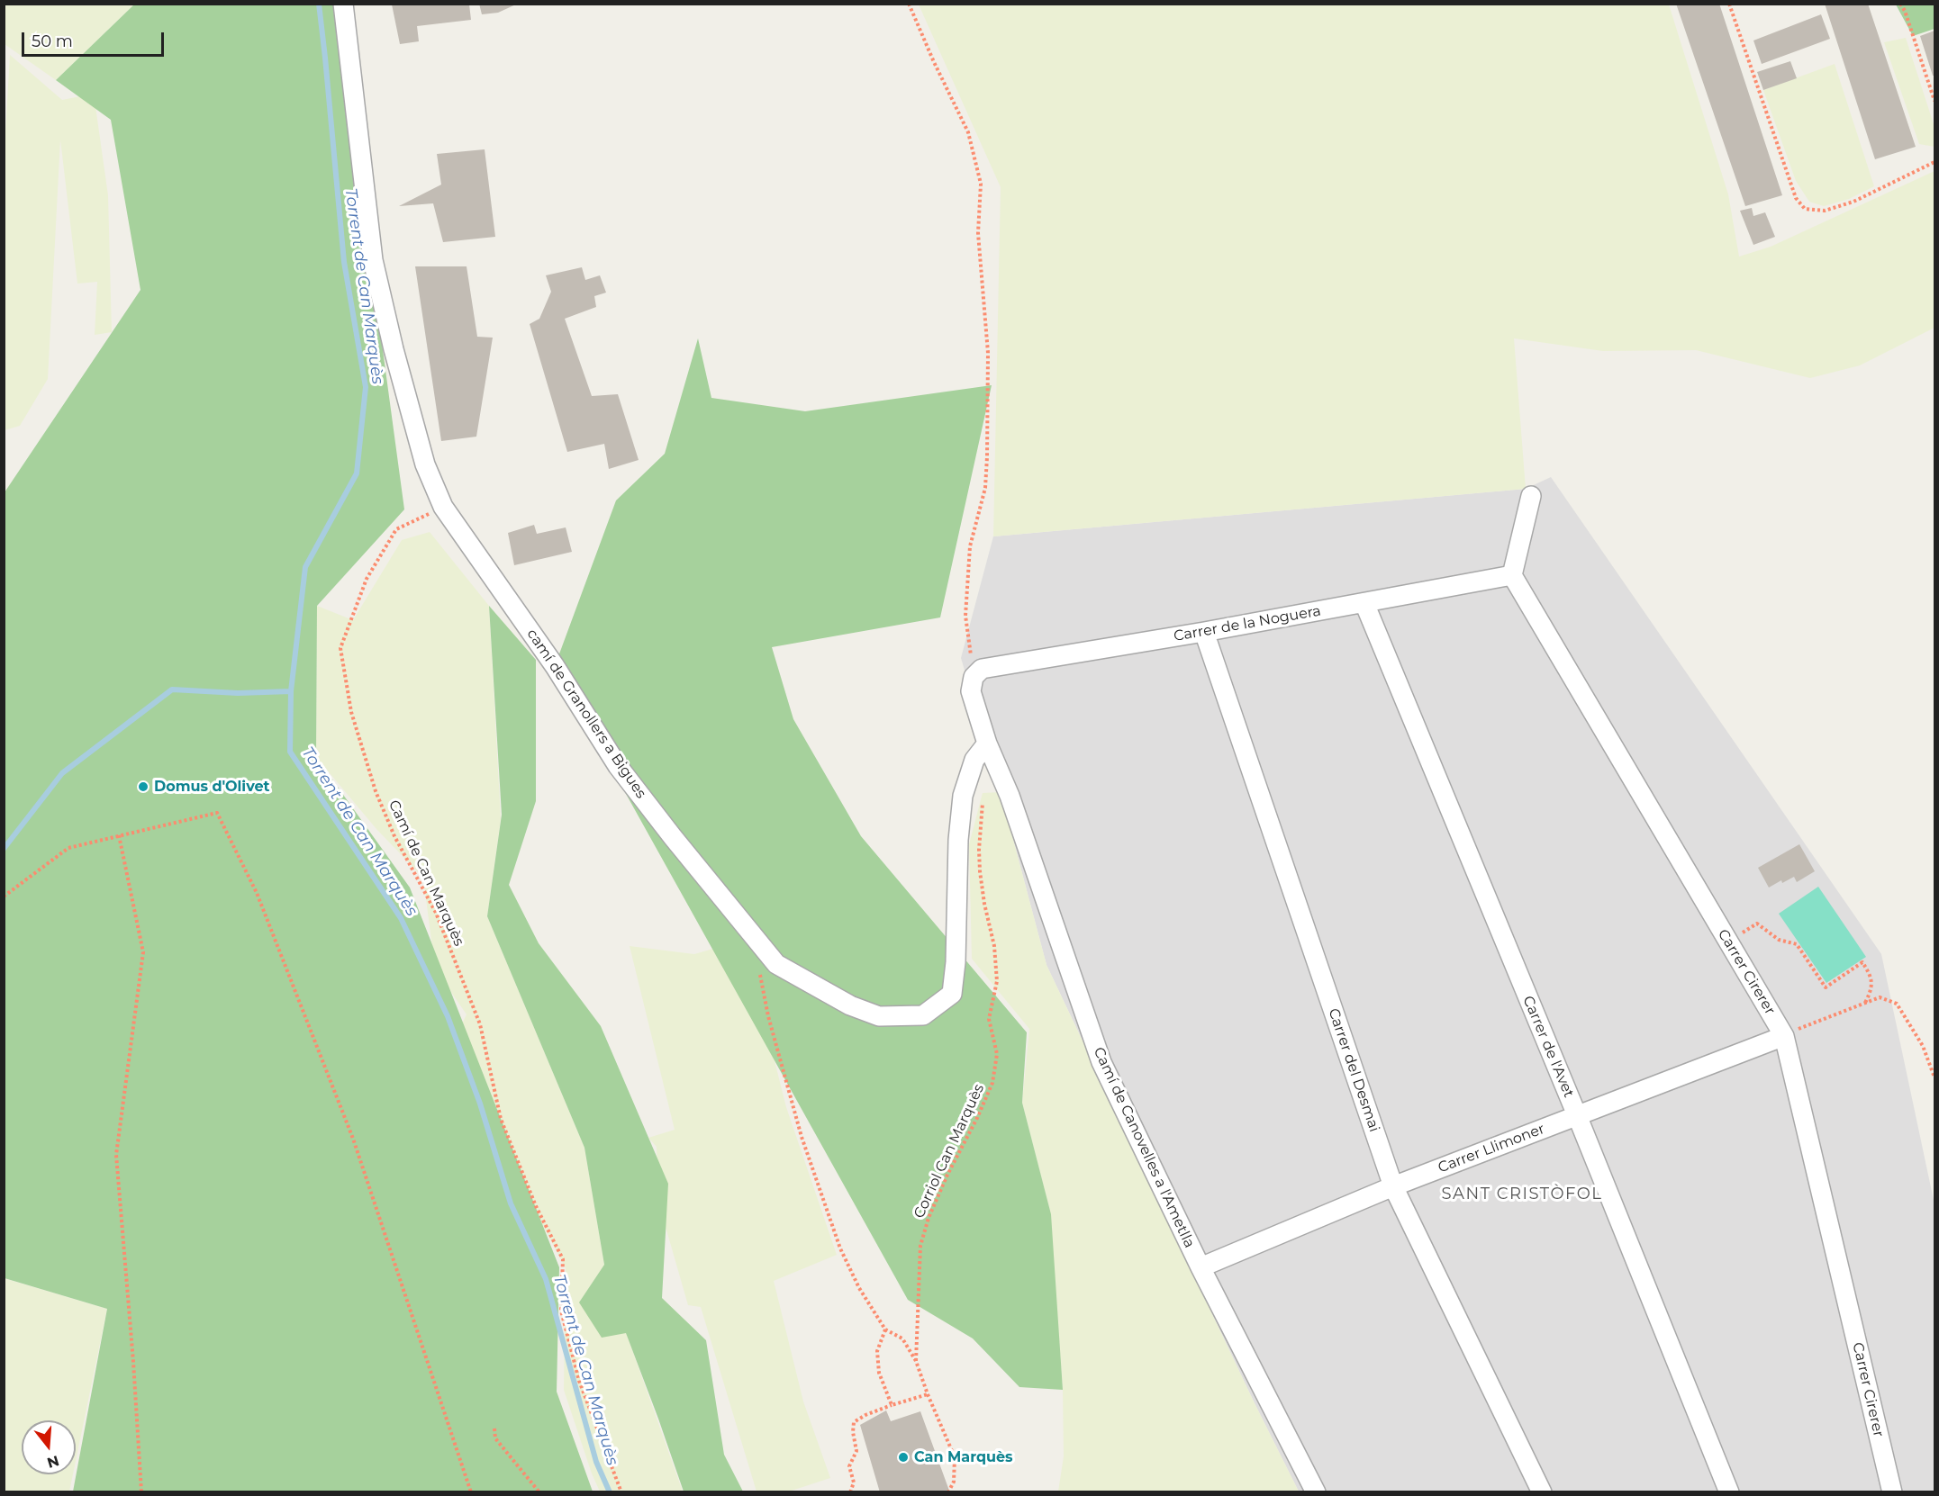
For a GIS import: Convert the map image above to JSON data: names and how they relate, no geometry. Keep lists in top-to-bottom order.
{
  "streets": {
    "street": [
      "Carrer de la Noguera",
      "camí de Granollers a Bigues",
      "Carrer Cirerer",
      "Carrer de l'Avet",
      "Carrer del Desmai",
      "Camí de Canovelles a l'Ametlla",
      "Carrer Llimoner"
    ],
    "path": ["Camí de Can Marquès", "Corriol Can Marquès"]
  },
  "crossings": [
    ["Carrer de la Noguera", "Carrer Cirerer"],
    ["Carrer de la Noguera", "Carrer de l'Avet"],
    ["Carrer de la Noguera", "Carrer del Desmai"],
    ["Carrer de la Noguera", "Camí de Canovelles a l'Ametlla"],
    ["camí de Granollers a Bigues", "Camí de Can Marquès"],
    ["camí de Granollers a Bigues", "Camí de Canovelles a l'Ametlla"],
    ["Carrer Cirerer", "Carrer Llimoner"],
    ["Carrer de l'Avet", "Carrer Llimoner"],
    ["Carrer del Desmai", "Carrer Llimoner"],
    ["Camí de Canovelles a l'Ametlla", "Carrer Llimoner"]
  ],
  "districts": ["SANT CRISTÒFOL"],
  "water": ["Torrent de Can Marquès"],
  "places": ["Domus d'Olivet", "Can Marquès"],
  "scale_bar": "50 m",
  "north": "bottom"
}
